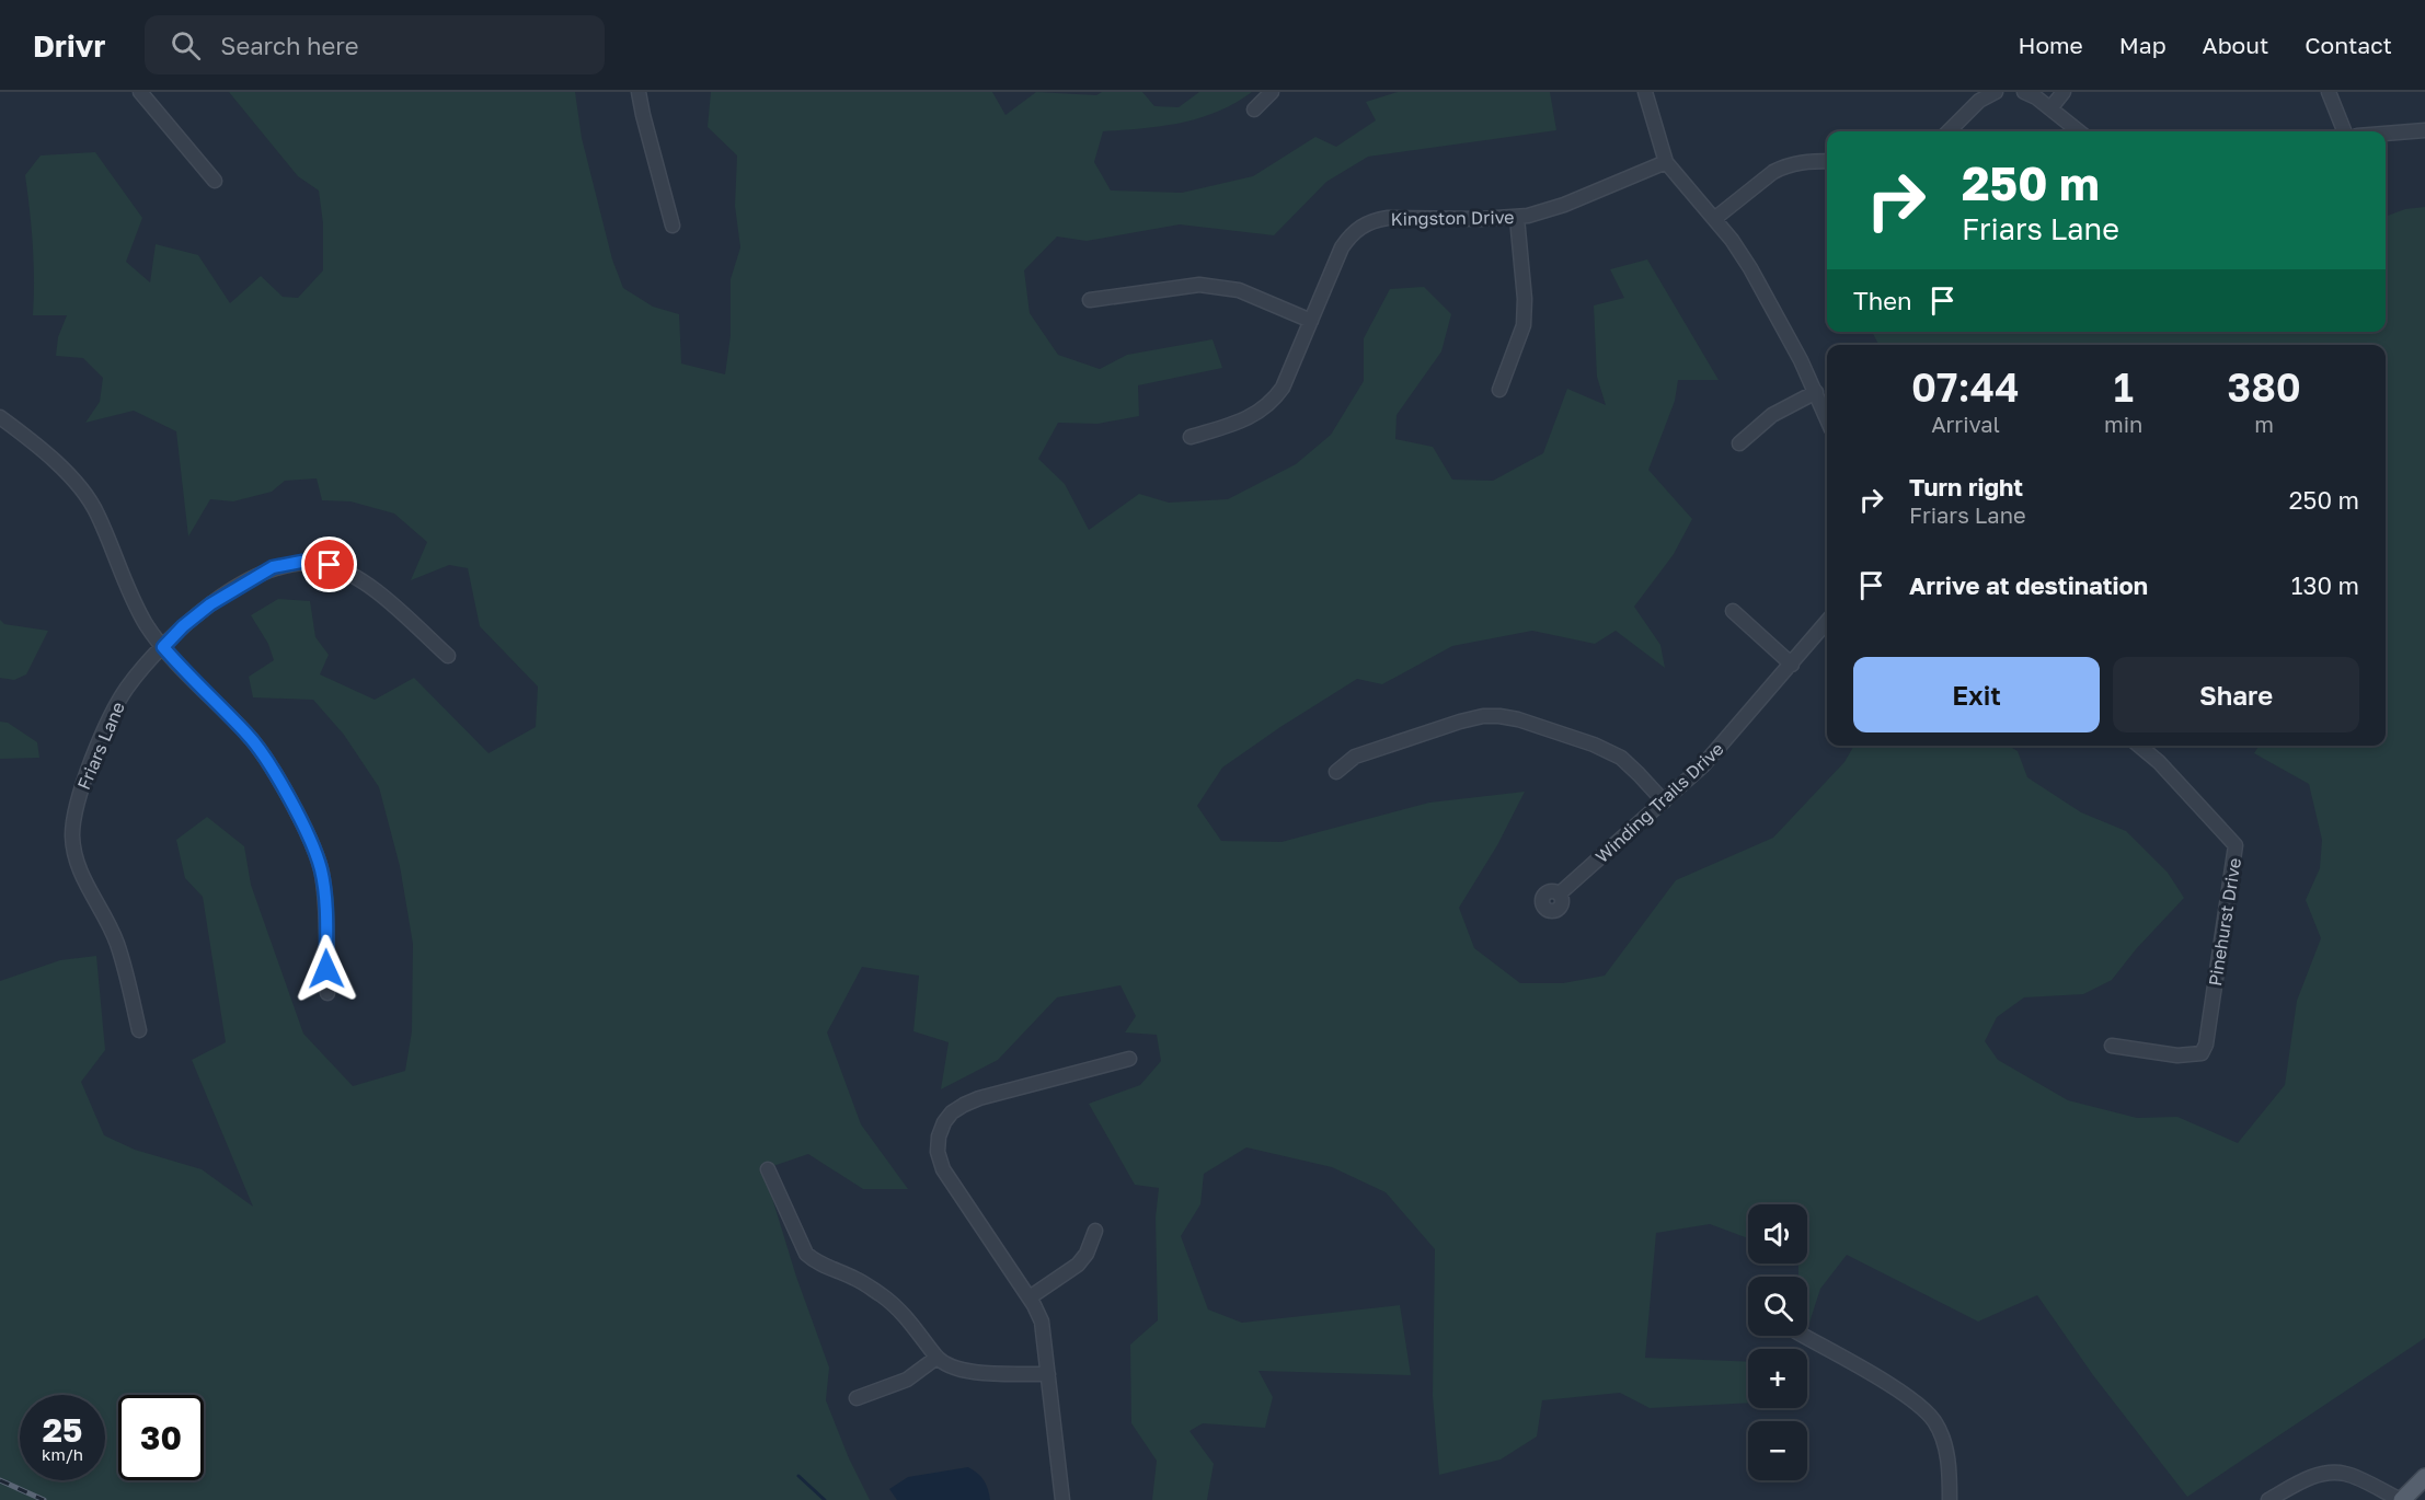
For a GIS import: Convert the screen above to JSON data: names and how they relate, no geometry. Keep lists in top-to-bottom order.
{
  "streets": {
    "street": [
      "Kingston Drive",
      "Friars Lane",
      "Winding Trails Drive",
      "Pinehurst Drive"
    ]
  },
  "page": {
    "header": "Drivr",
    "search": "Search here",
    "nav": [
      "Home",
      "Map",
      "About",
      "Contact"
    ],
    "turn": ["250 m", "Friars Lane"],
    "then": "Then",
    "eta": [
      "07:44",
      "Arrival",
      "1",
      "min",
      "380",
      "m"
    ],
    "list": [
      {
        "name": "Turn right",
        "note": "Friars Lane",
        "value": "250 m"
      },
      {
        "name": "Arrive at destination",
        "value": "130 m"
      }
    ],
    "buttons": ["Exit", "Share"],
    "map_buttons": ["+", "−"],
    "speed": "25 km/h",
    "limit": "30"
  }
}
